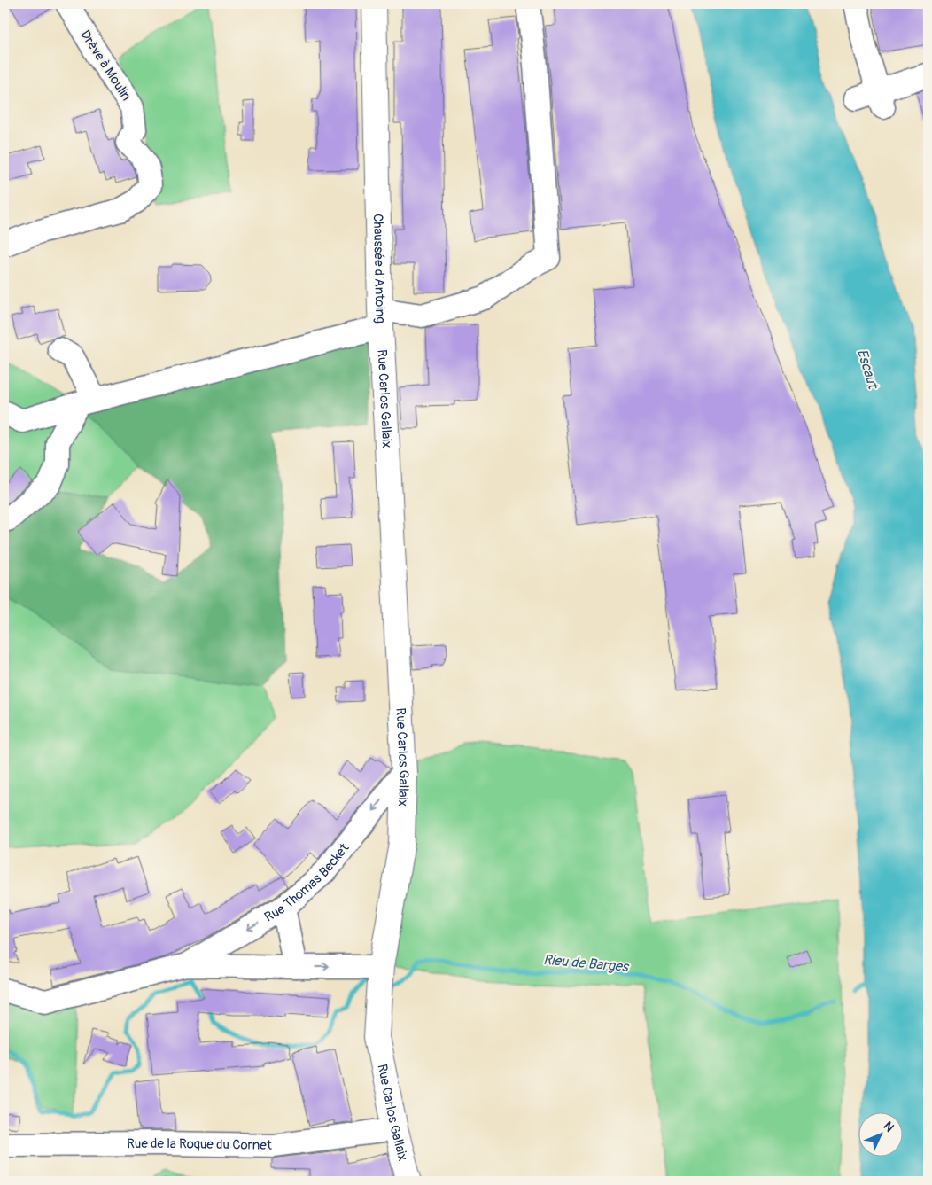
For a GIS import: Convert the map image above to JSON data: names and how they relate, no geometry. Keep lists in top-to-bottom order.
{
  "streets": {
    "main road": ["Chaussée d'Antoing", "Rue Carlos Gallaix"],
    "street": ["Drève à Moulin", "Rue Thomas Becket", "Rue de la Roque du Cornet"]
  },
  "crossings": [
    ["Chaussée d'Antoing", "Rue Carlos Gallaix"],
    ["Rue Carlos Gallaix", "Rue Thomas Becket"],
    ["Rue Carlos Gallaix", "Rue de la Roque du Cornet"]
  ],
  "water": ["Escaut", "Rieu de Barges"],
  "north": "top right"
}
